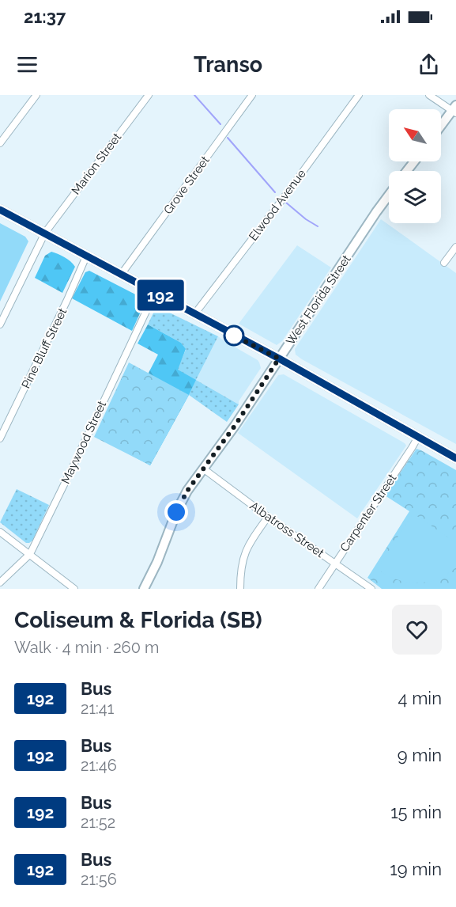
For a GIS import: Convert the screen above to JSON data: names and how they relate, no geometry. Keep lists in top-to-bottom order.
{
  "streets": {
    "main road": ["West Florida Street"],
    "street": [
      "Marion Street",
      "Grove Street",
      "Elwood Avenue",
      "Pine Bluff Street",
      "Maywood Street",
      "Carpenter Street",
      "Albatross Street"
    ]
  },
  "crossings": [
    ["West Florida Street", "Albatross Street"],
    ["Carpenter Street", "Albatross Street"]
  ],
  "lines": ["bus line 192"],
  "north": "top left",
  "page": {
    "status": "21:37",
    "header": "Transo",
    "on_map": "192",
    "heading": ["Coliseum & Florida (SB)", "Walk · 4 min · 260 m"],
    "list": [
      {
        "mark": "192",
        "name": "Bus",
        "note": "21:41",
        "value": "4 min"
      },
      {
        "mark": "192",
        "name": "Bus",
        "note": "21:46",
        "value": "9 min"
      },
      {
        "mark": "192",
        "name": "Bus",
        "note": "21:52",
        "value": "15 min"
      },
      {
        "mark": "192",
        "name": "Bus",
        "note": "21:56",
        "value": "19 min"
      }
    ]
  }
}
